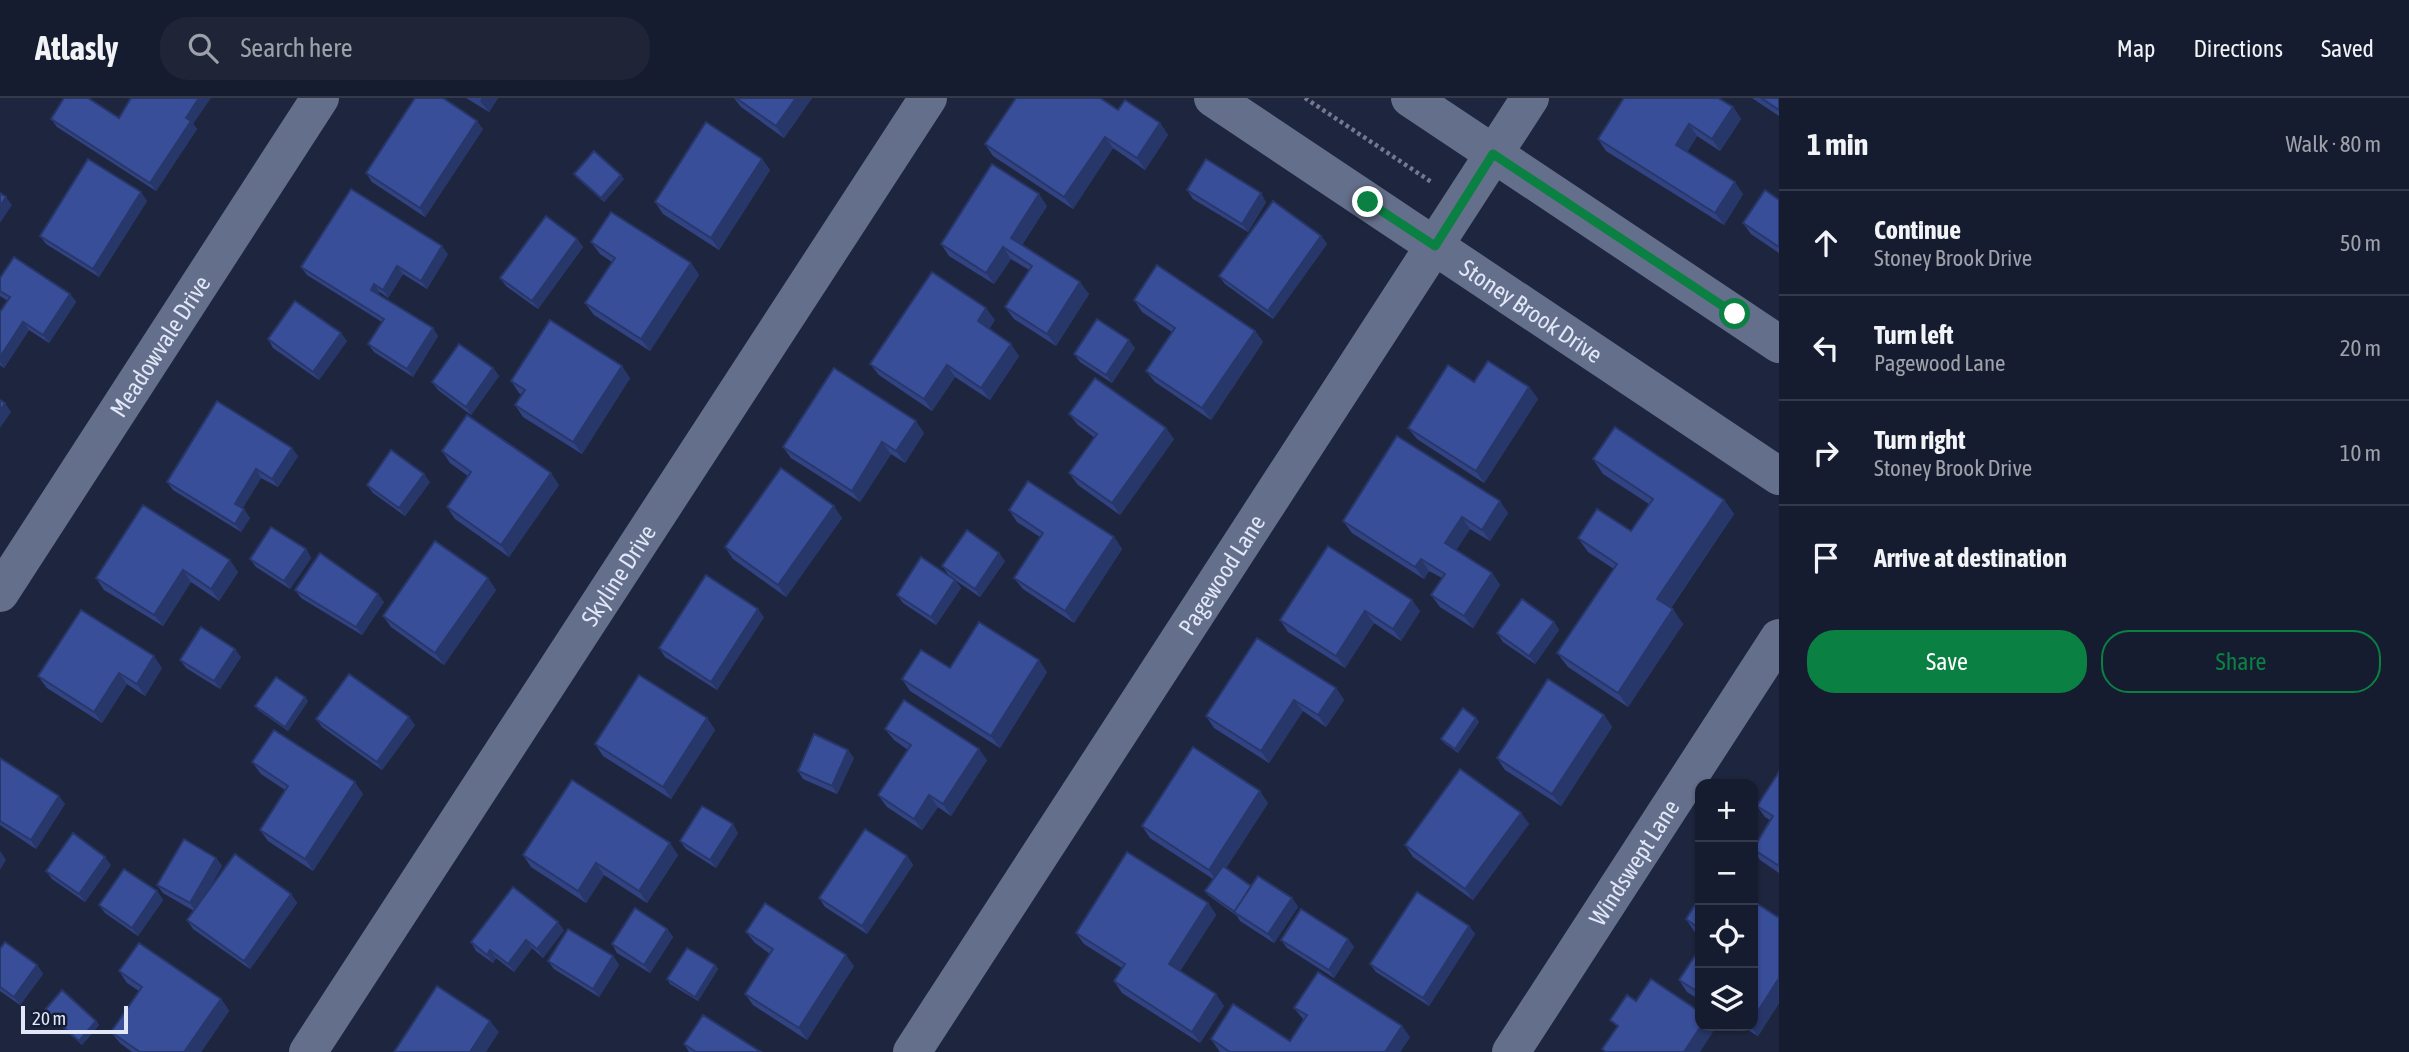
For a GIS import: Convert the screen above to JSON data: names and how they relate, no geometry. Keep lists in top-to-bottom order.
{
  "streets": {
    "street": [
      "Stoney Brook Drive",
      "Meadowvale Drive",
      "Skyline Drive",
      "Pagewood Lane",
      "Windswept Lane"
    ]
  },
  "crossings": [
    ["Stoney Brook Drive", "Pagewood Lane"]
  ],
  "scale_bar": "20 m",
  "page": {
    "header": "Atlasly",
    "search": "Search here",
    "nav": ["Map", "Directions", "Saved"],
    "heading": ["1 min", "Walk · 80 m"],
    "list": [
      ["Continue", "Stoney Brook Drive", "50 m"],
      ["Turn left", "Pagewood Lane", "20 m"],
      ["Turn right", "Stoney Brook Drive", "10 m"],
      "Arrive at destination"
    ],
    "buttons": ["Save", "Share"],
    "map_buttons": ["+", "−"],
    "scale": "20 m"
  }
}
